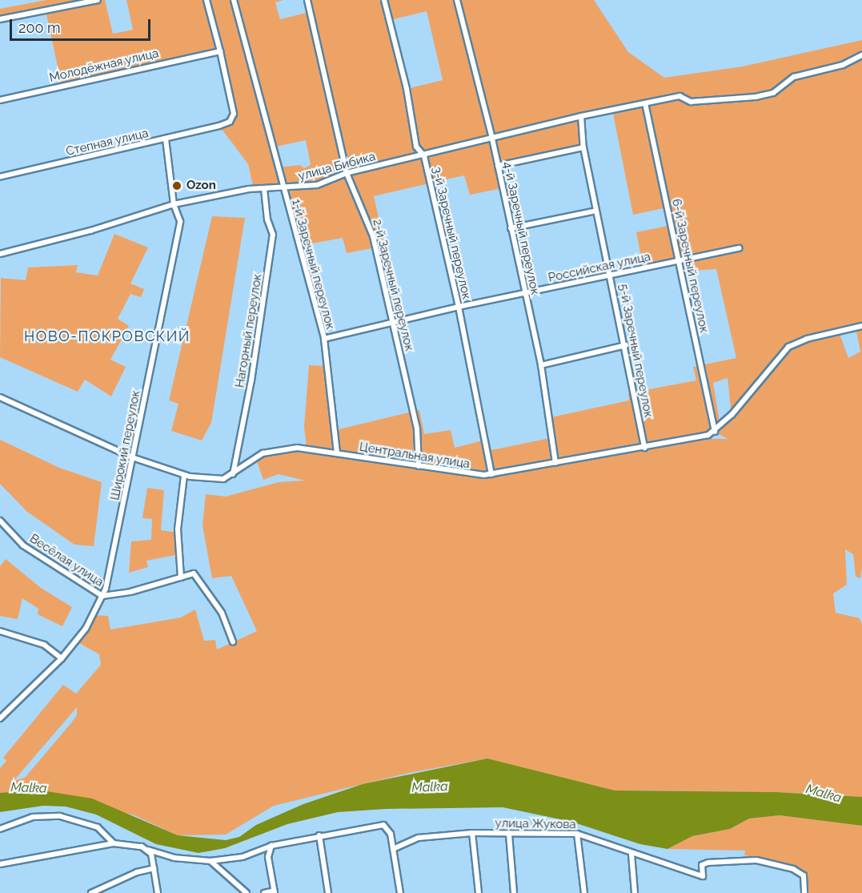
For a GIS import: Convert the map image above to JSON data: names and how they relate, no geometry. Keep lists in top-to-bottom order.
{
  "streets": {
    "street": [
      "Молодёжная улица",
      "Степная улица",
      "улица Бибика",
      "4-й Заречный переулок",
      "3-й Заречный переулок",
      "1-й Заречный переулок",
      "6-й Заречный переулок",
      "Российская улица",
      "2-й Заречный переулок",
      "Нагорный переулок",
      "5-й Заречный переулок",
      "Широкий переулок",
      "Центральная улица",
      "Весёлая улица",
      "улица Жукова"
    ]
  },
  "crossings": [
    ["Молодёжная улица", "Степная улица"],
    ["Степная улица", "Широкий переулок"],
    ["улица Бибика", "4-й Заречный переулок"],
    ["улица Бибика", "3-й Заречный переулок"],
    ["улица Бибика", "1-й Заречный переулок"],
    ["улица Бибика", "6-й Заречный переулок"],
    ["улица Бибика", "2-й Заречный переулок"],
    ["улица Бибика", "Нагорный переулок"],
    ["улица Бибика", "5-й Заречный переулок"],
    ["улица Бибика", "Широкий переулок"],
    ["4-й Заречный переулок", "Российская улица"],
    ["4-й Заречный переулок", "Центральная улица"],
    ["3-й Заречный переулок", "Российская улица"],
    ["3-й Заречный переулок", "Центральная улица"],
    ["1-й Заречный переулок", "Российская улица"],
    ["1-й Заречный переулок", "Центральная улица"],
    ["6-й Заречный переулок", "Российская улица"],
    ["6-й Заречный переулок", "Центральная улица"],
    ["Российская улица", "2-й Заречный переулок"],
    ["Российская улица", "5-й Заречный переулок"],
    ["2-й Заречный переулок", "Центральная улица"],
    ["Нагорный переулок", "Центральная улица"],
    ["5-й Заречный переулок", "Центральная улица"],
    ["Широкий переулок", "Центральная улица"],
    ["Широкий переулок", "Весёлая улица"]
  ],
  "districts": ["НОВО-ПОКРОВСКИЙ"],
  "water": ["Malka"],
  "places": ["Ozon"],
  "scale_bar": "200 m"
}
